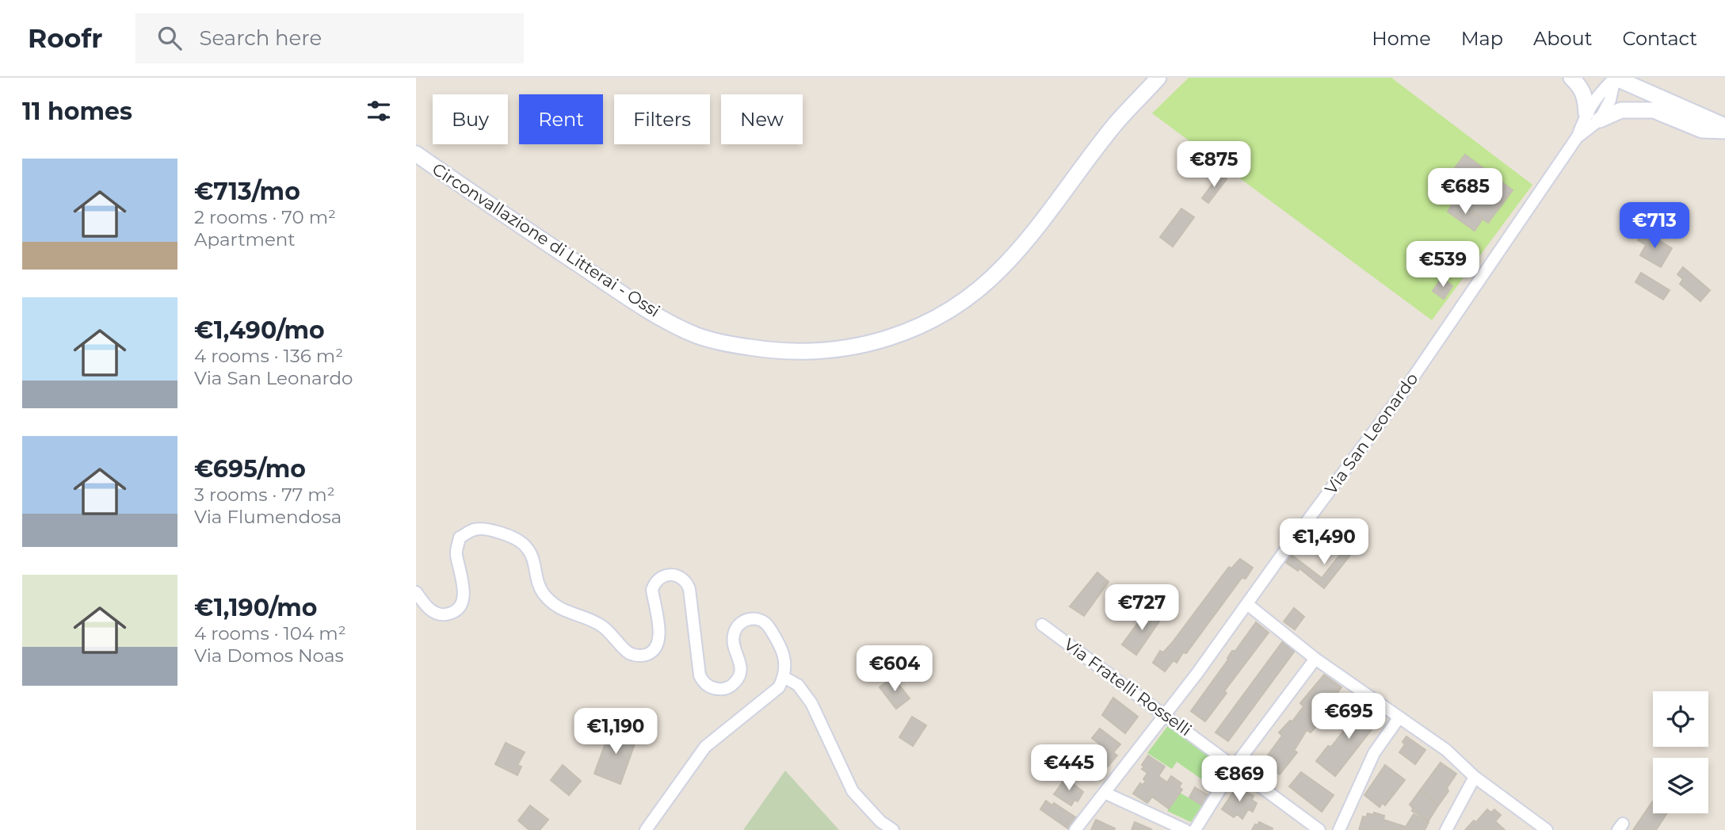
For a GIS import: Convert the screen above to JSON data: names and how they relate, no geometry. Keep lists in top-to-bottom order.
{
  "streets": {
    "street": ["Circonvallazione di Litterai - Ossi", "Via San Leonardo", "Via Fratelli Rosselli"]
  },
  "crossings": [
    ["Via San Leonardo", "Via Fratelli Rosselli"]
  ],
  "page": {
    "header": "Roofr",
    "search": "Search here",
    "nav": [
      "Home",
      "Map",
      "About",
      "Contact"
    ],
    "heading": "11 homes",
    "chip": [
      "Buy",
      "Rent",
      "Filters",
      "New"
    ],
    "price": [
      "€875",
      "€685",
      "€713",
      "€539",
      "€1,490",
      "€727",
      "€604",
      "€695",
      "€1,190",
      "€445",
      "€869"
    ],
    "list": [
      {
        "name": "€713/mo",
        "note": "2 rooms · 70 m² · Apartment"
      },
      {
        "name": "€1,490/mo",
        "note": "4 rooms · 136 m² · Via San Leonardo"
      },
      {
        "name": "€695/mo",
        "note": "3 rooms · 77 m² · Via Flumendosa"
      },
      {
        "name": "€1,190/mo",
        "note": "4 rooms · 104 m² · Via Domos Noas"
      }
    ]
  }
}
